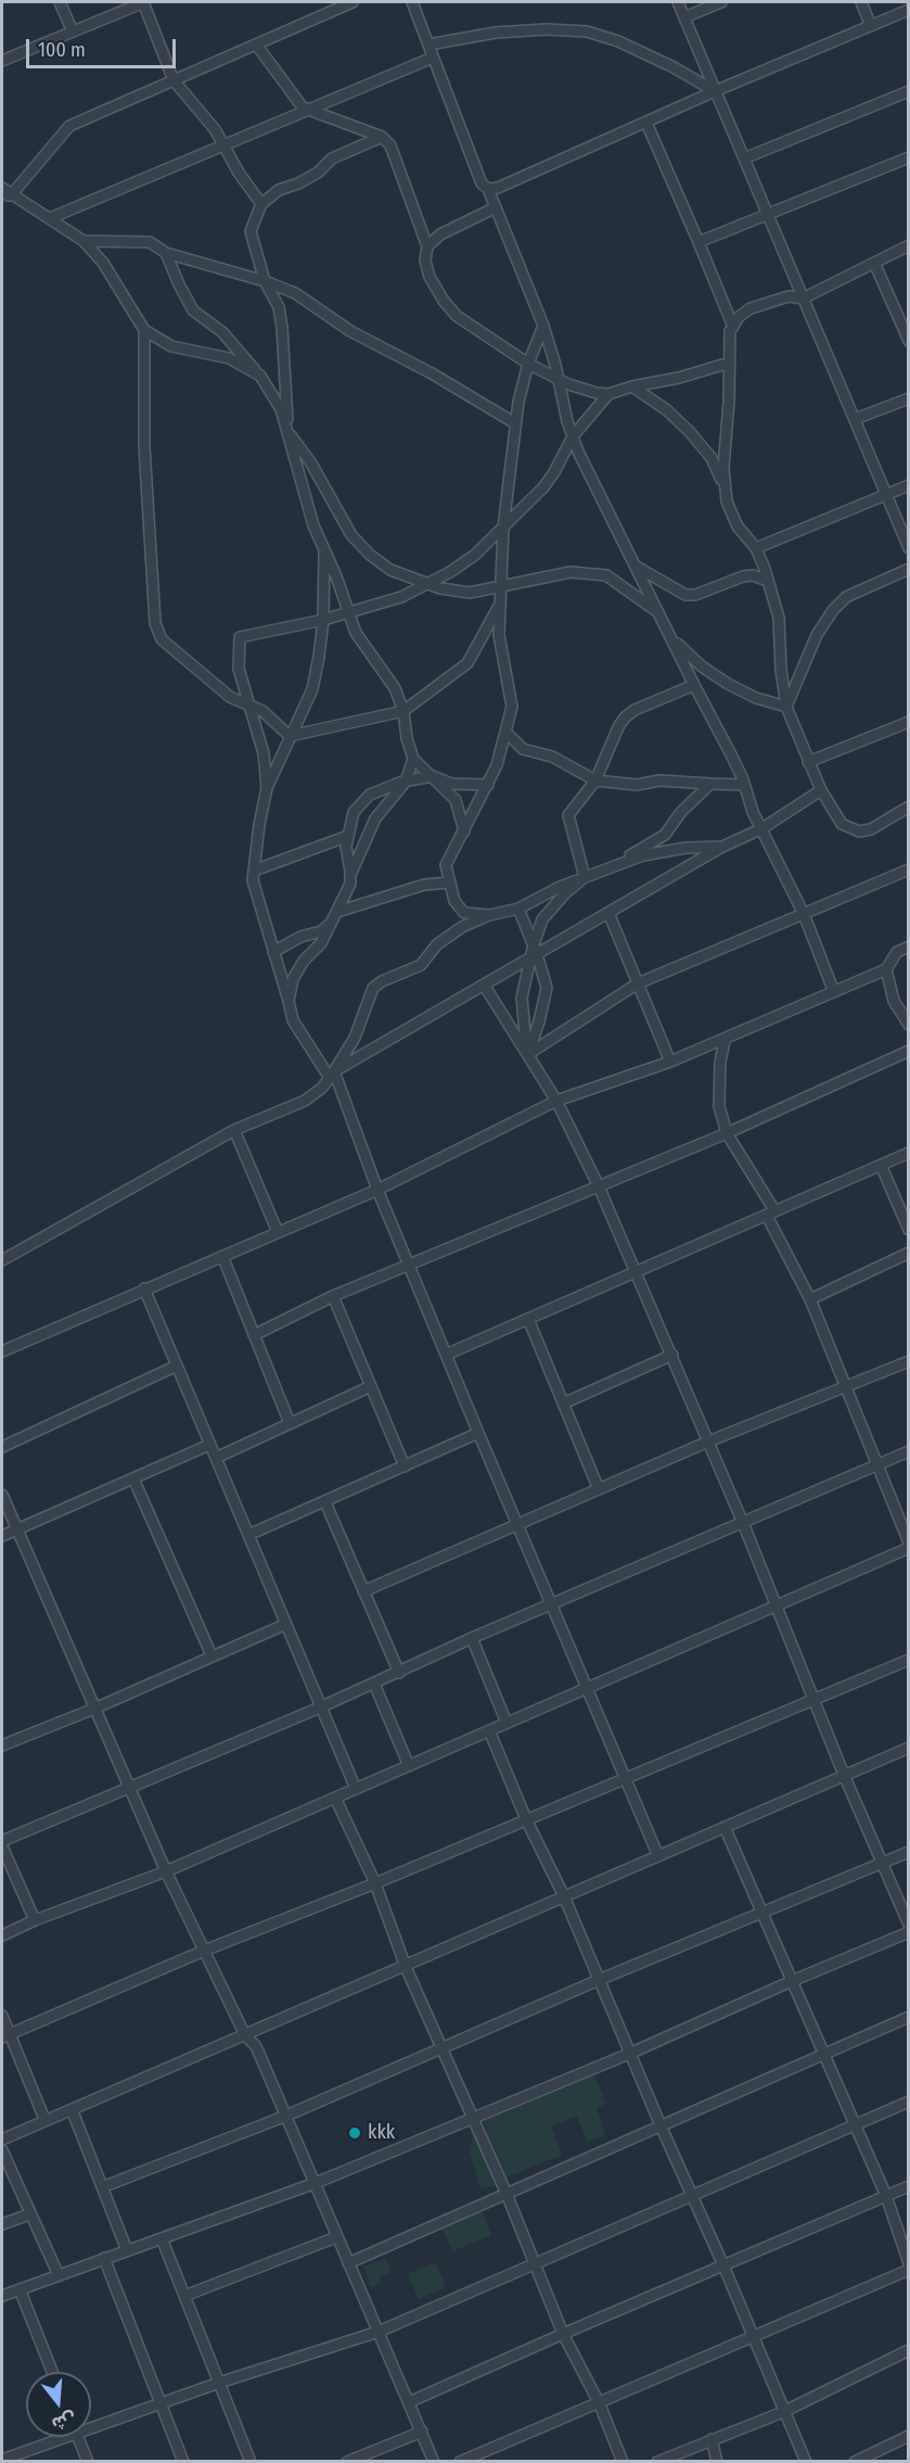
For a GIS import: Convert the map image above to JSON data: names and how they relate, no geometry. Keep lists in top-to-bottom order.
{
  "places": ["kkk"],
  "scale_bar": "100 m",
  "north": "bottom"
}
